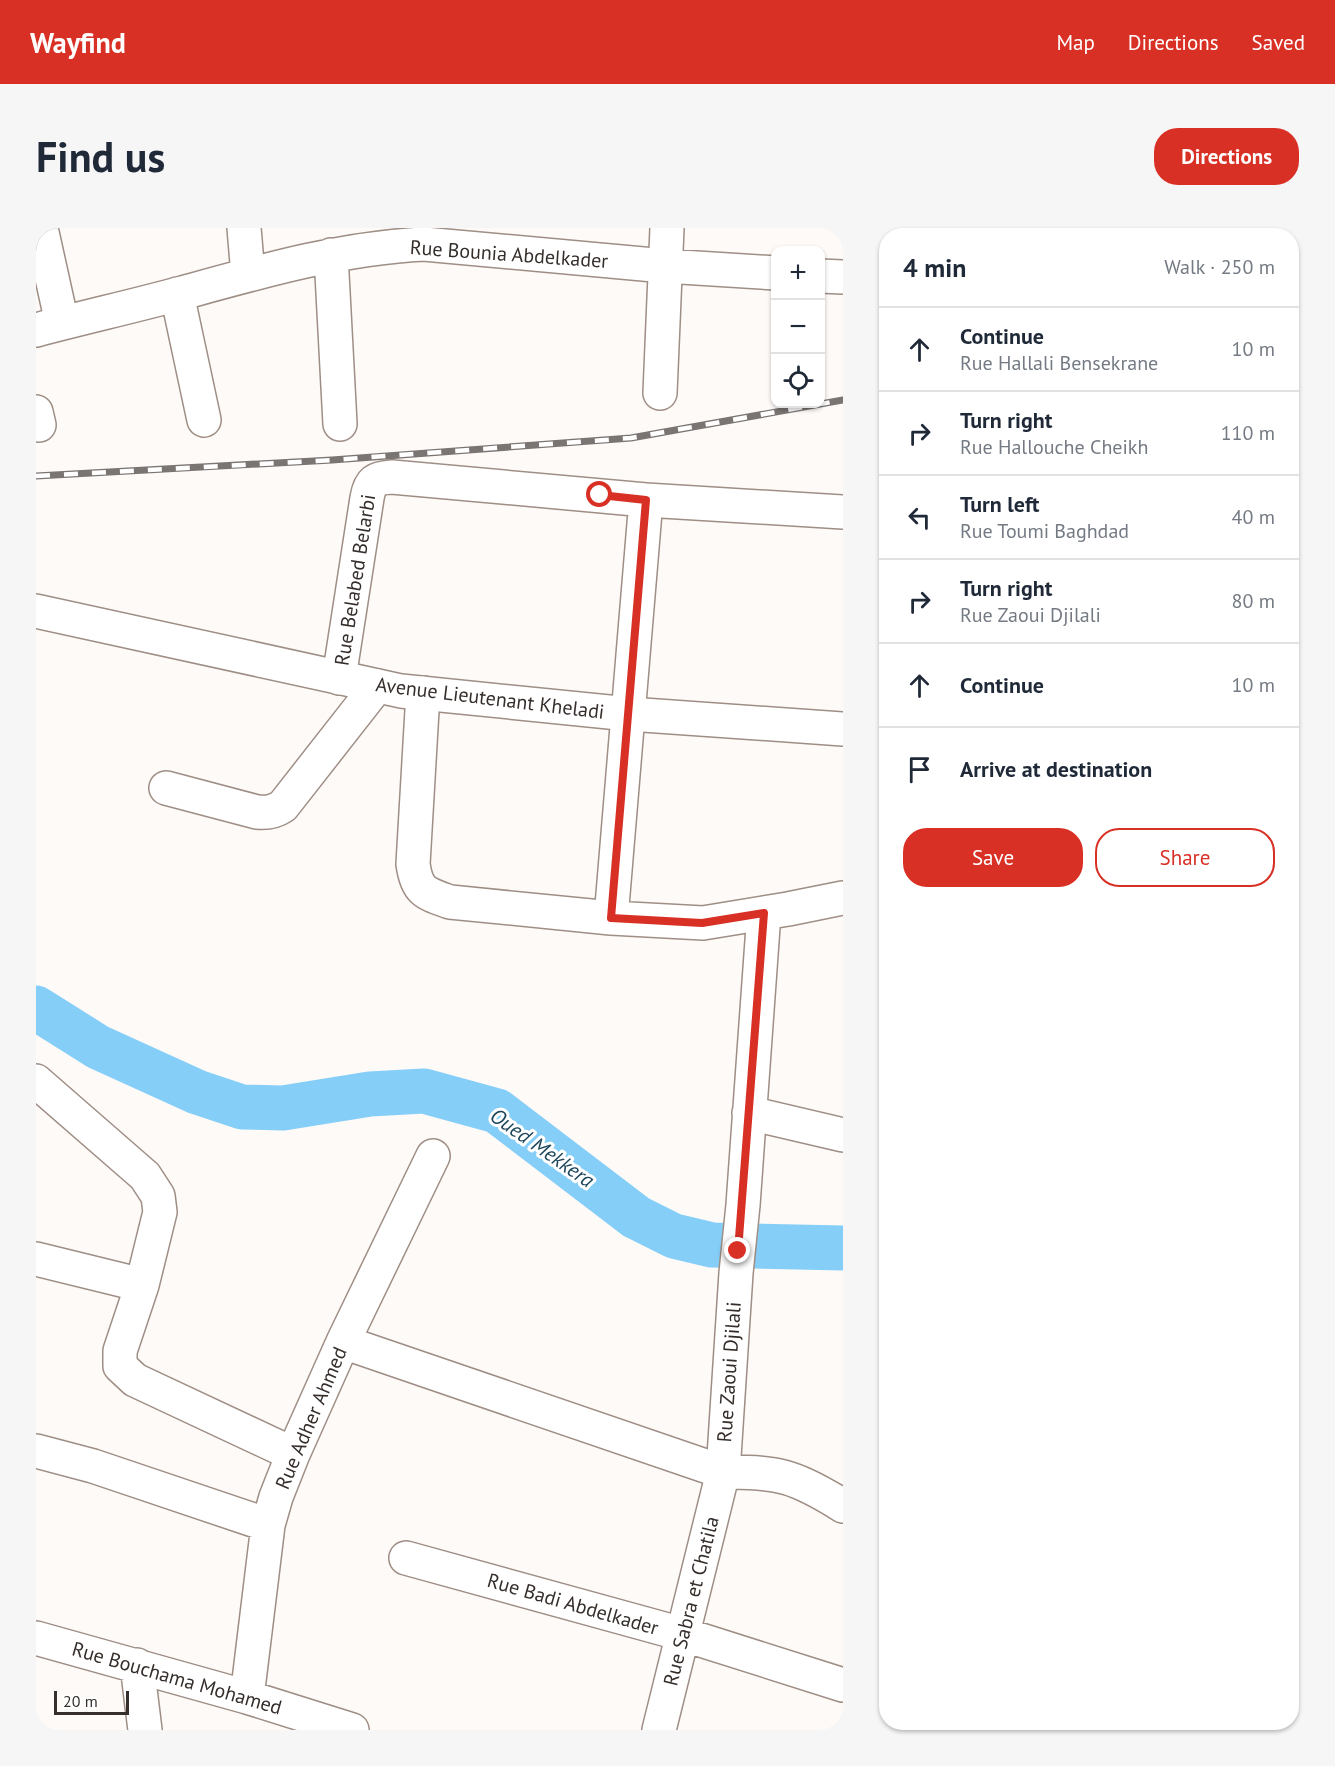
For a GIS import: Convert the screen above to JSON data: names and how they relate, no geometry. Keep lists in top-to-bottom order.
{
  "streets": {
    "street": [
      "Rue Bounia Abdelkader",
      "Rue Belabed Belarbi",
      "Avenue Lieutenant Kheladi",
      "Rue Zaoui Djilali",
      "Rue Adher Ahmed",
      "Rue Sabra et Chatila",
      "Rue Badi Abdelkader",
      "Rue Bouchama Mohamed"
    ]
  },
  "crossings": [
    ["Rue Belabed Belarbi", "Avenue Lieutenant Kheladi"],
    ["Rue Zaoui Djilali", "Rue Sabra et Chatila"],
    ["Rue Adher Ahmed", "Rue Bouchama Mohamed"],
    ["Rue Sabra et Chatila", "Rue Badi Abdelkader"]
  ],
  "water": ["Oued Mekkera"],
  "scale_bar": "20 m",
  "page": {
    "header": "Wayfind",
    "nav": ["Map", "Directions", "Saved"],
    "buttons": [
      "Directions",
      ["Save", "Share"]
    ],
    "title": "Find us",
    "heading": ["4 min", "Walk · 250 m"],
    "map_buttons": ["+", "−"],
    "list": [
      ["Continue", "Rue Hallali Bensekrane", "10 m"],
      ["Turn right", "Rue Hallouche Cheikh", "110 m"],
      ["Turn left", "Rue Toumi Baghdad", "40 m"],
      ["Turn right", "Rue Zaoui Djilali", "80 m"],
      ["Continue", "10 m"],
      "Arrive at destination"
    ],
    "scale": "20 m"
  }
}
